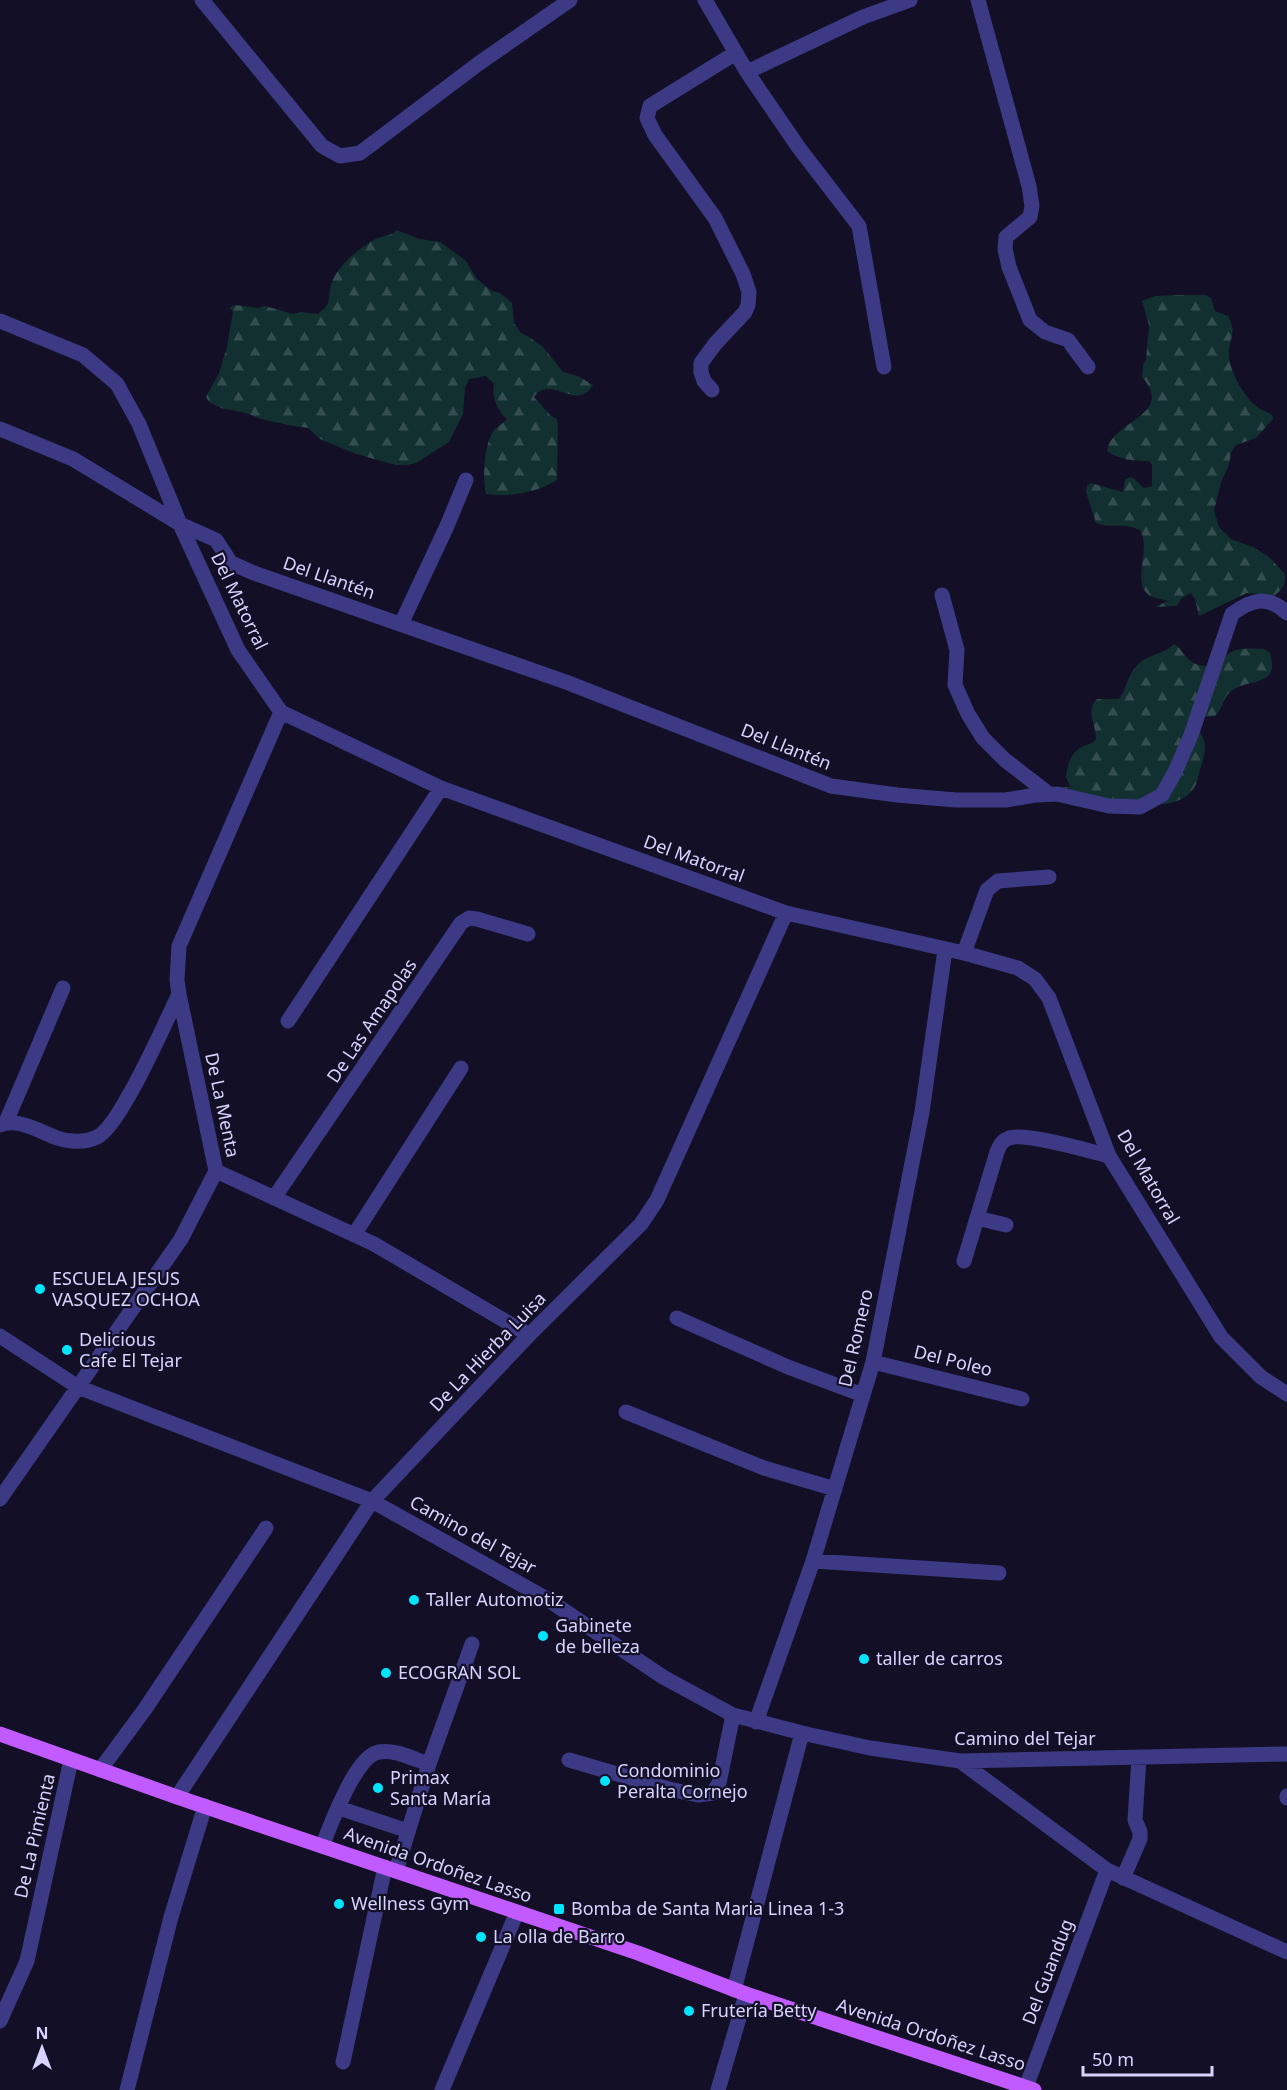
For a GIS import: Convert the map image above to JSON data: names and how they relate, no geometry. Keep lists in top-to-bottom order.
{
  "streets": {
    "main road": ["Avenida Ordoñez Lasso"],
    "street": [
      "Del Llantén",
      "Del Matorral",
      "De Las Amapolas",
      "De La Menta",
      "Del Romero",
      "De La Hierba Luisa",
      "Del Poleo",
      "Camino del Tejar",
      "De La Pimienta",
      "Del Guandug"
    ]
  },
  "crossings": [
    ["Del Llantén", "Del Matorral"],
    ["Del Matorral", "De La Menta"],
    ["Del Matorral", "Del Romero"],
    ["Del Matorral", "De La Hierba Luisa"],
    ["De La Menta", "Camino del Tejar"],
    ["Del Romero", "Del Poleo"],
    ["Del Romero", "Camino del Tejar"],
    ["De La Hierba Luisa", "Camino del Tejar"],
    ["De La Hierba Luisa", "Avenida Ordoñez Lasso"],
    ["De La Pimienta", "Avenida Ordoñez Lasso"],
    ["Avenida Ordoñez Lasso", "Del Guandug"]
  ],
  "places": {
    "other": [
      "ESCUELA JESUS VASQUEZ OCHOA",
      "Delicious Cafe El Tejar",
      "Taller Automotiz",
      "Gabinete de belleza",
      "taller de carros",
      "ECOGRAN SOL",
      "Condominio Peralta Cornejo",
      "Primax Santa María",
      "Wellness Gym",
      "La olla de Barro",
      "Frutería Betty"
    ],
    "transit": ["Bomba de Santa Maria Linea 1-3"]
  },
  "scale_bar": "50 m",
  "north": "top"
}
